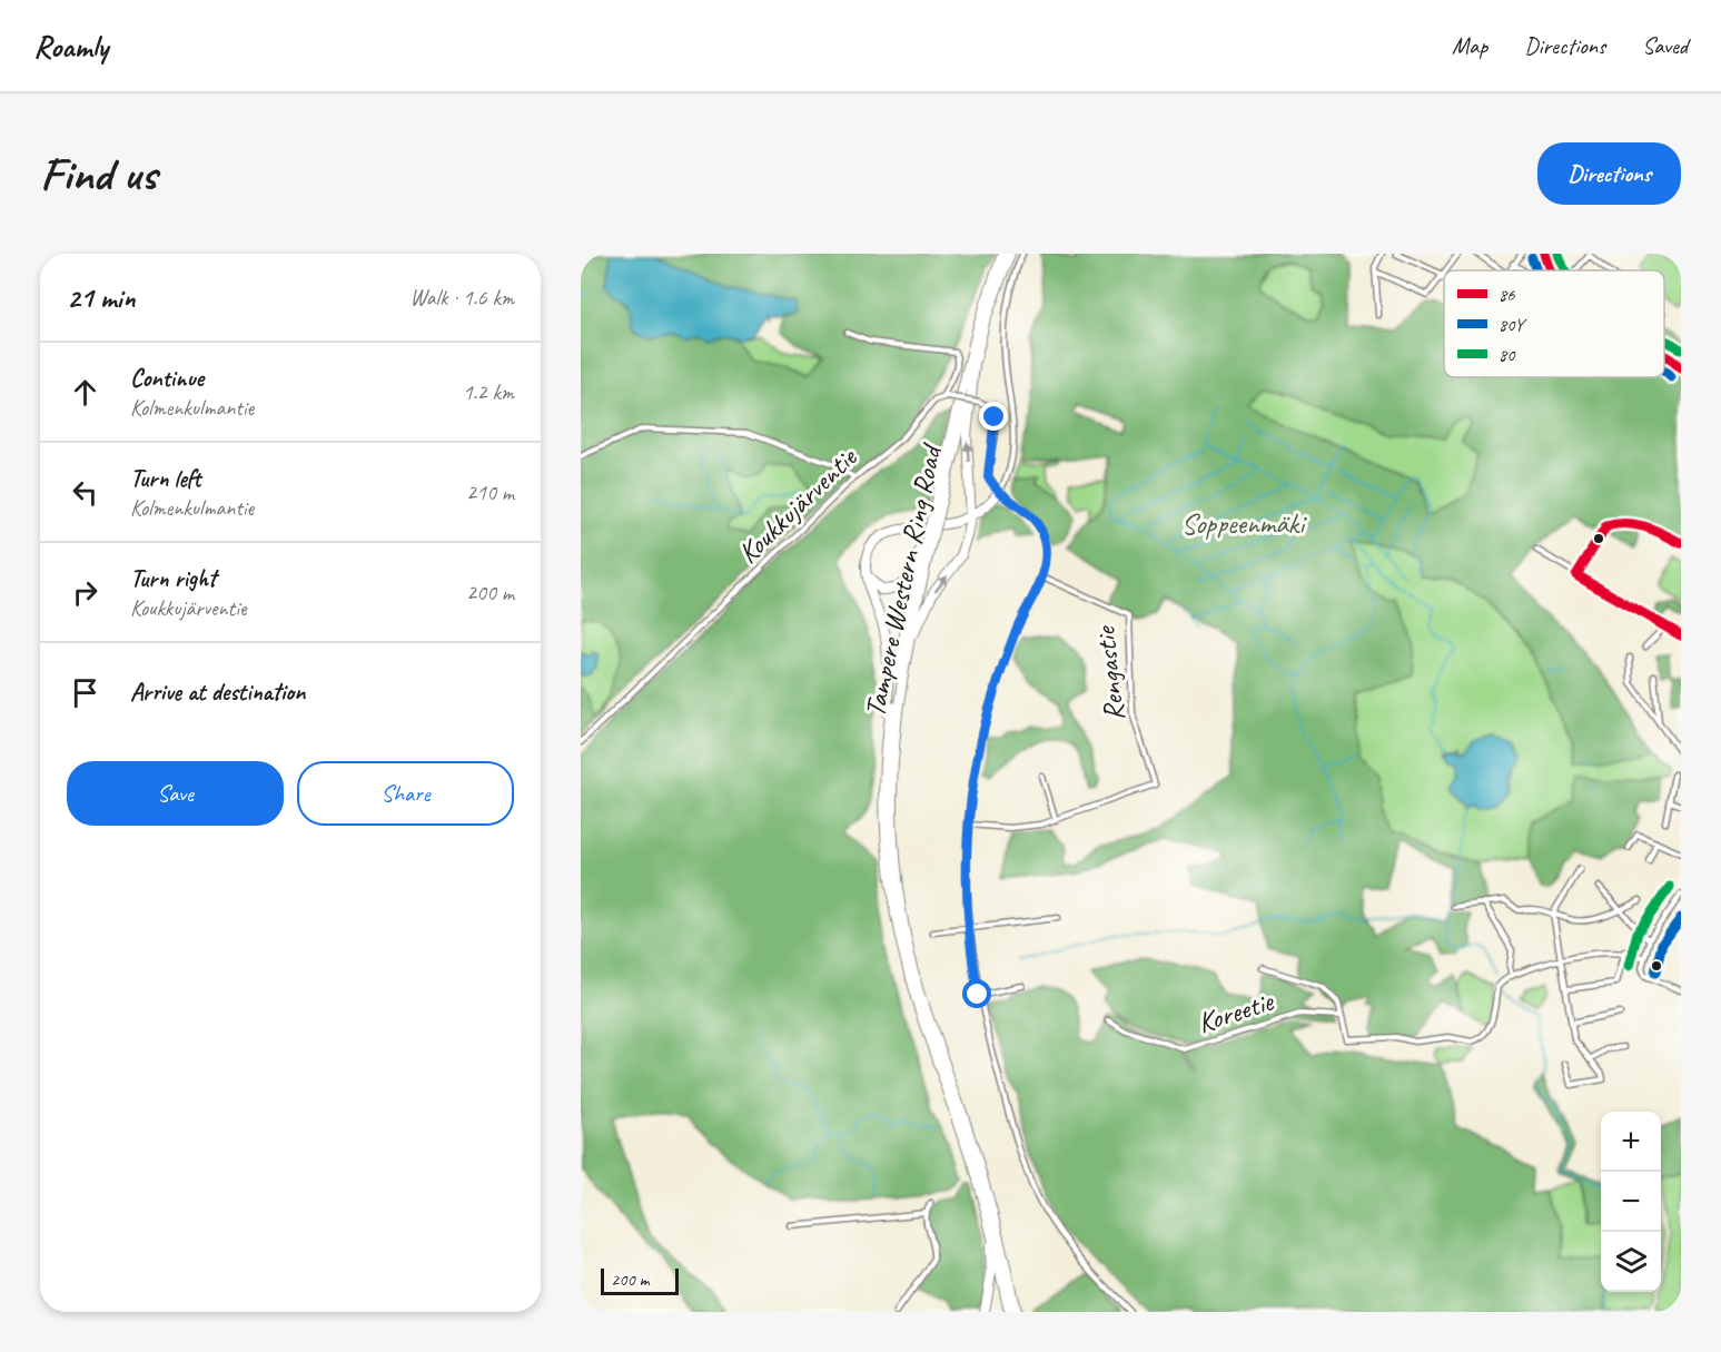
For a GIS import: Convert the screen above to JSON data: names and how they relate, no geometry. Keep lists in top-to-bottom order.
{
  "streets": {
    "highway": ["Tampere Western Ring Road"],
    "street": ["Koukkujärventie", "Rengastie", "Koreetie"]
  },
  "parks": ["Soppeenmäki"],
  "lines": ["transit line 86", "transit line 80", "transit line 80Y"],
  "legend": ["86", "80Y", "80"],
  "scale_bar": "200 m",
  "page": {
    "header": "Roamly",
    "nav": ["Map", "Directions", "Saved"],
    "buttons": [
      "Directions",
      ["Save", "Share"]
    ],
    "title": "Find us",
    "heading": ["21 min", "Walk · 1.6 km"],
    "list": [
      ["Continue", "Kolmenkulmantie", "1.2 km"],
      ["Turn left", "Kolmenkulmantie", "210 m"],
      ["Turn right", "Koukkujärventie", "200 m"],
      "Arrive at destination"
    ],
    "map_buttons": ["+", "−"],
    "scale": "200 m"
  }
}
